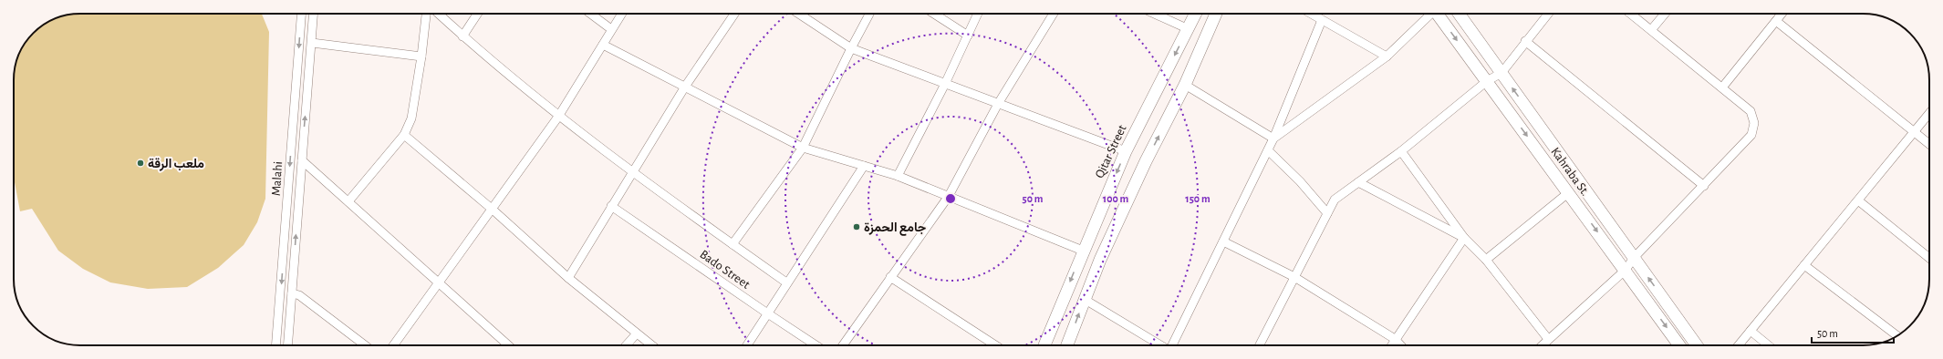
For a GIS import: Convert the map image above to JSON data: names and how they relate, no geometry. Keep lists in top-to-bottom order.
{
  "streets": {
    "main road": ["Qitar Street", "Kahraba St."],
    "street": ["Malahi", "Bado Street"]
  },
  "places": ["ملعب الرقة", "جامع الحمزة"],
  "scale_bar": "50 m",
  "rings": ["50 m", "100 m", "150 m"]
}
